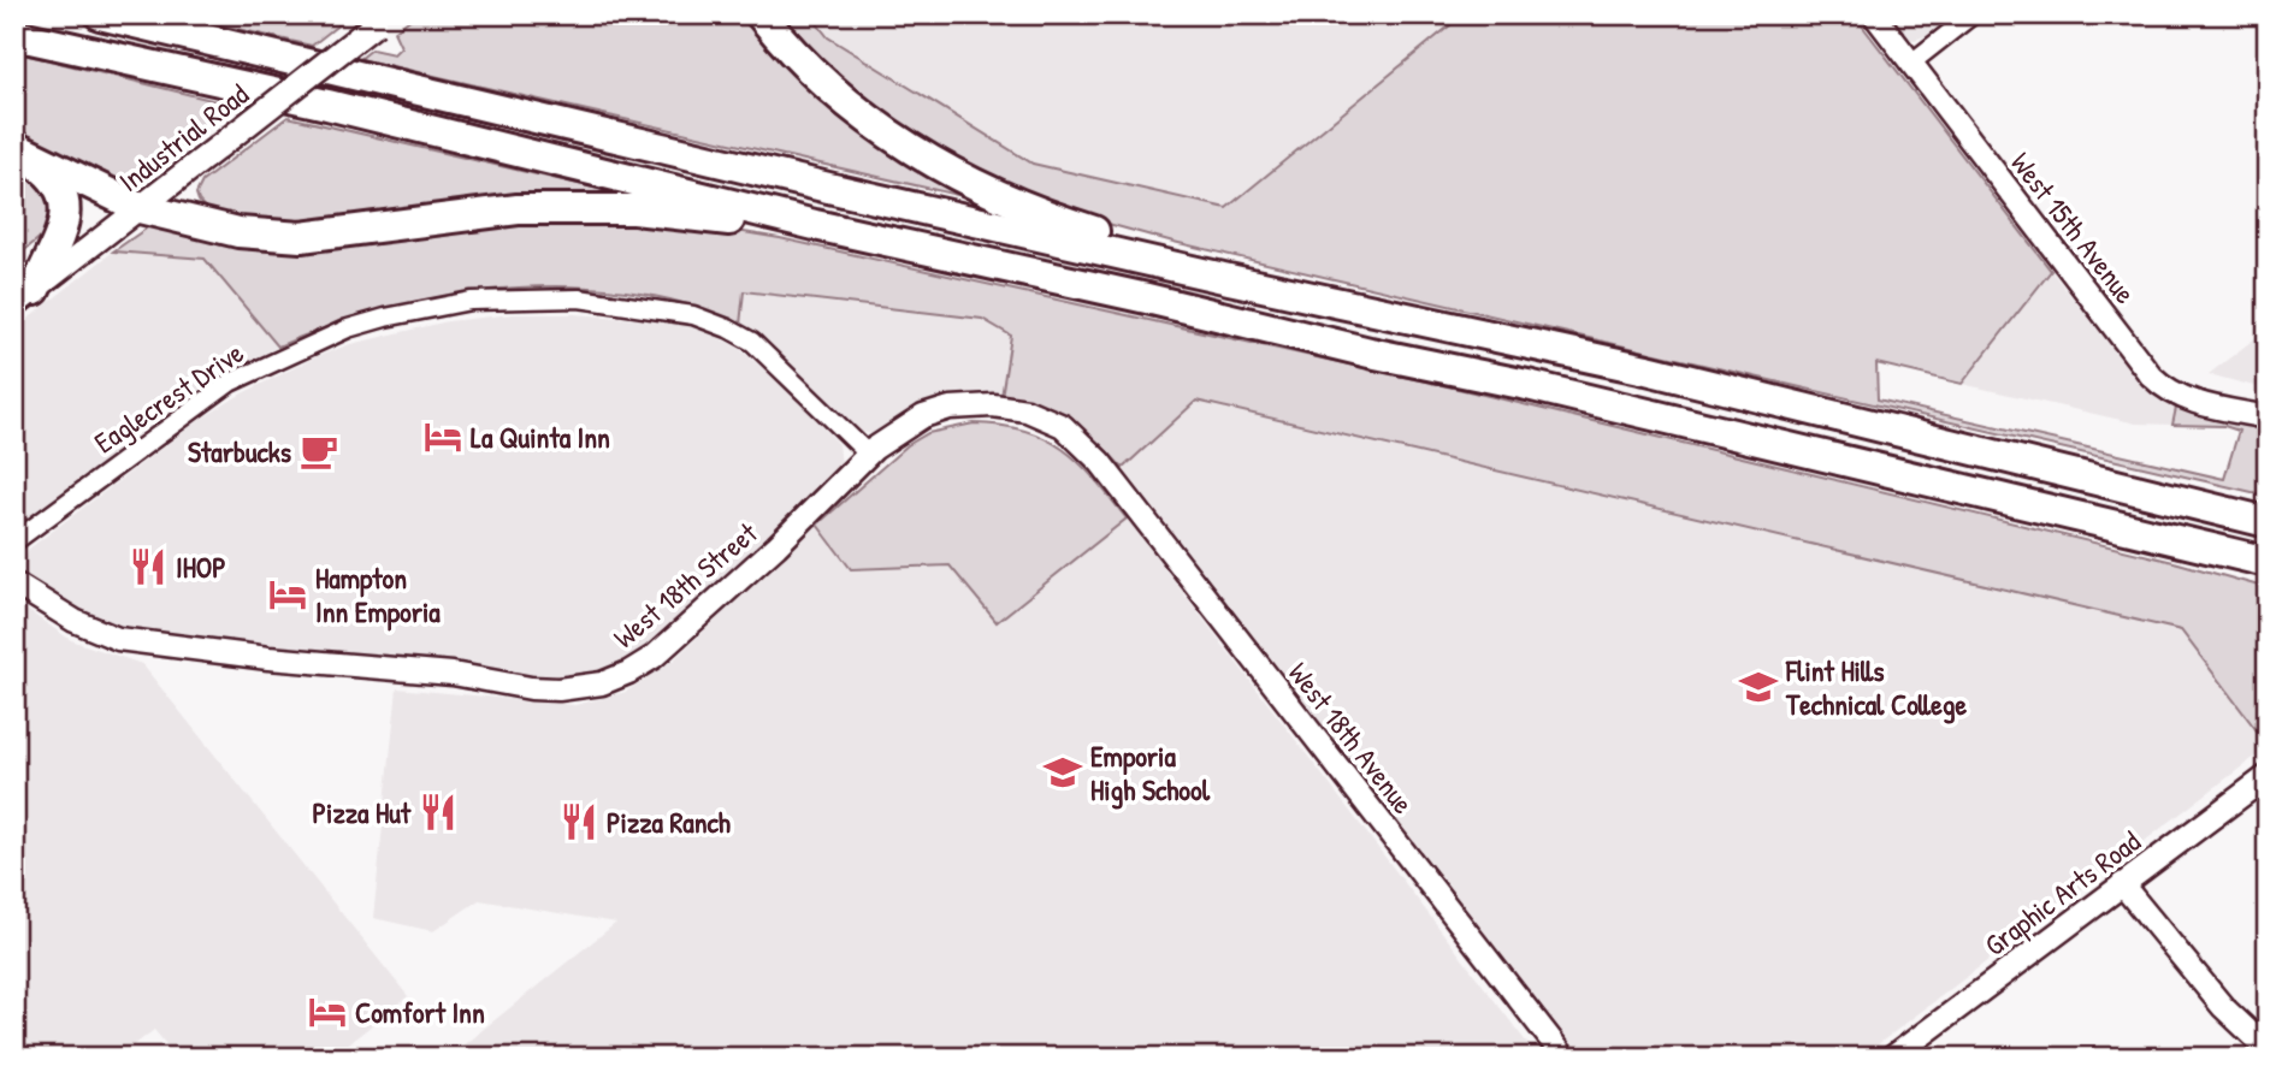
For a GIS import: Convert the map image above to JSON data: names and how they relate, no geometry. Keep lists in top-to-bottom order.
{
  "streets": {
    "main road": ["Industrial Road"],
    "street": [
      "West 15th Avenue",
      "Eaglecrest Drive",
      "West 18th Street",
      "West 18th Avenue",
      "Graphic Arts Road"
    ]
  },
  "crossings": [
    ["Eaglecrest Drive", "West 18th Street"],
    ["West 18th Street", "West 18th Avenue"]
  ],
  "places": {
    "hotel": ["La Quinta Inn", "Hampton Inn Emporia", "Comfort Inn"],
    "cafe": ["Starbucks"],
    "restaurant": ["IHOP", "Pizza Hut", "Pizza Ranch"],
    "school or university": ["Flint Hills Technical College", "Emporia High School"]
  }
}
